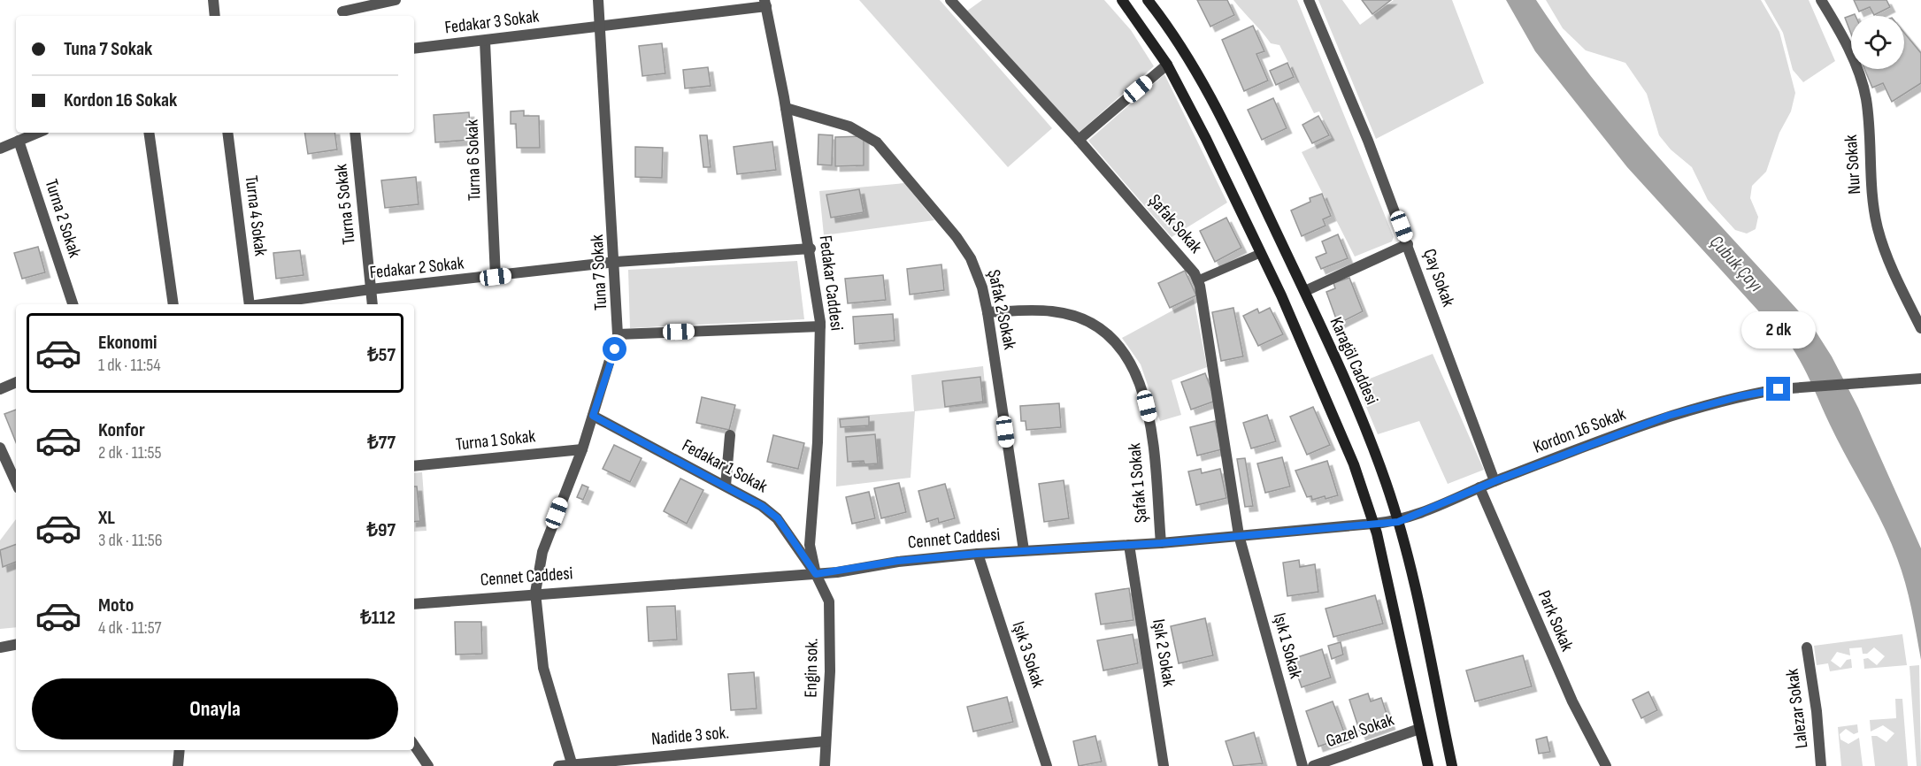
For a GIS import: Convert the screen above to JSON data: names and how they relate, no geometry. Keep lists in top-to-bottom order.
{
  "streets": {
    "main road": ["Karagöl Caddesi"],
    "street": [
      "Fedakar 3 Sokak",
      "Turna 6 Sokak",
      "Nur Sokak",
      "Turna 5 Sokak",
      "Turna 4 Sokak",
      "Turna 2 Sokak",
      "Şafak Sokak",
      "Fedakar 2 Sokak",
      "Tuna 7 Sokak",
      "Çay Sokak",
      "Fedakar Caddesi",
      "Şafak 2 Sokak",
      "Kordon 16 Sokak",
      "Turna 1 Sokak",
      "Fedakar 1 Sokak",
      "Şafak 1 Sokak",
      "Cennet Caddesi",
      "Park Sokak",
      "Işık 1 Sokak",
      "Işık 2 Sokak",
      "Işık 3 Sokak",
      "Engin sok.",
      "Lalezar Sokak",
      "Gazel Sokak",
      "Nadide 3 sok."
    ]
  },
  "crossings": [
    ["Fedakar 3 Sokak", "Turna 6 Sokak"],
    ["Fedakar 3 Sokak", "Tuna 7 Sokak"],
    ["Fedakar 3 Sokak", "Fedakar Caddesi"],
    ["Turna 6 Sokak", "Fedakar 2 Sokak"],
    ["Turna 5 Sokak", "Fedakar 2 Sokak"],
    ["Şafak Sokak", "Cennet Caddesi"],
    ["Şafak Sokak", "Işık 1 Sokak"],
    ["Fedakar 2 Sokak", "Tuna 7 Sokak"],
    ["Fedakar 2 Sokak", "Fedakar Caddesi"],
    ["Tuna 7 Sokak", "Turna 1 Sokak"],
    ["Tuna 7 Sokak", "Fedakar 1 Sokak"],
    ["Tuna 7 Sokak", "Cennet Caddesi"],
    ["Tuna 7 Sokak", "Nadide 3 sok."],
    ["Çay Sokak", "Kordon 16 Sokak"],
    ["Fedakar Caddesi", "Şafak 2 Sokak"],
    ["Fedakar Caddesi", "Fedakar 1 Sokak"],
    ["Fedakar Caddesi", "Cennet Caddesi"],
    ["Fedakar Caddesi", "Engin sok."],
    ["Şafak 2 Sokak", "Şafak 1 Sokak"],
    ["Şafak 2 Sokak", "Cennet Caddesi"],
    ["Karagöl Caddesi", "Kordon 16 Sokak"],
    ["Kordon 16 Sokak", "Cennet Caddesi"],
    ["Kordon 16 Sokak", "Park Sokak"],
    ["Fedakar 1 Sokak", "Cennet Caddesi"],
    ["Fedakar 1 Sokak", "Engin sok."],
    ["Şafak 1 Sokak", "Cennet Caddesi"],
    ["Cennet Caddesi", "Işık 1 Sokak"],
    ["Cennet Caddesi", "Işık 2 Sokak"],
    ["Cennet Caddesi", "Işık 3 Sokak"],
    ["Cennet Caddesi", "Engin sok."],
    ["Engin sok.", "Nadide 3 sok."]
  ],
  "water": ["Çubuk Çayı"],
  "page": {
    "banner": ["Tuna 7 Sokak", "Kordon 16 Sokak"],
    "bubble": "2 dk",
    "list": [
      {
        "name": "Ekonomi",
        "note": "1 dk · 11:54",
        "value": "₺57"
      },
      {
        "name": "Konfor",
        "note": "2 dk · 11:55",
        "value": "₺77"
      },
      {
        "name": "XL",
        "note": "3 dk · 11:56",
        "value": "₺97"
      },
      {
        "name": "Moto",
        "note": "4 dk · 11:57",
        "value": "₺112"
      }
    ],
    "buttons": "Onayla"
  }
}
